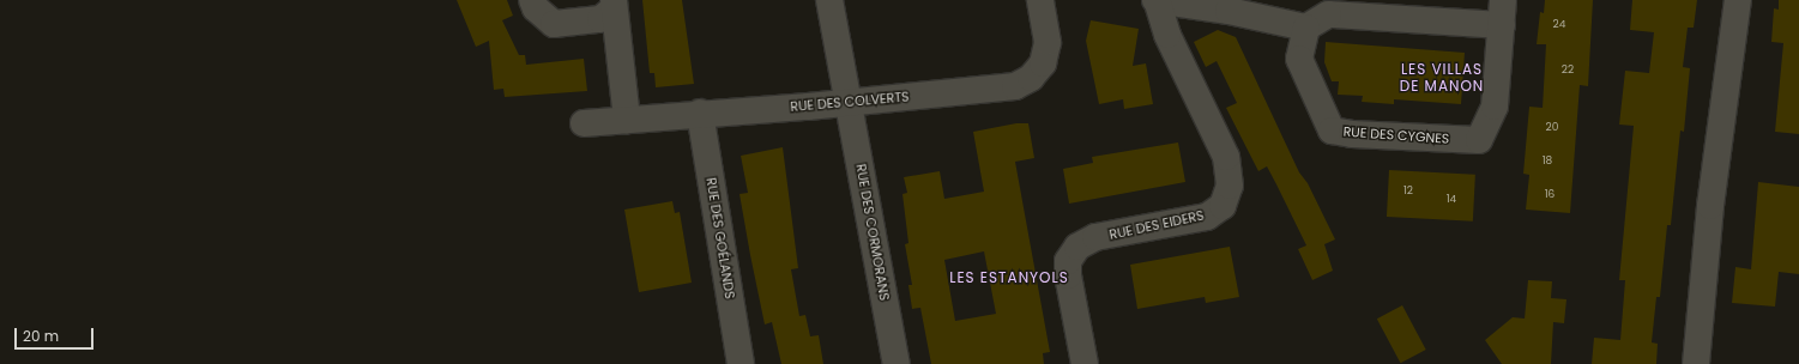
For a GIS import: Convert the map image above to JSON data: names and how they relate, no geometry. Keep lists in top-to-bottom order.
{
  "streets": {
    "street": [
      "RUE DES COLVERTS",
      "RUE DES CYGNES",
      "RUE DES EIDERS",
      "RUE DES CORMORANS",
      "RUE DES GOÉLANDS"
    ]
  },
  "crossings": [
    ["RUE DES COLVERTS", "RUE DES CORMORANS"],
    ["RUE DES COLVERTS", "RUE DES GOÉLANDS"]
  ],
  "districts": ["LES VILLAS DE MANON", "LES ESTANYOLS"],
  "house_numbers": [
    "24",
    "22",
    "20",
    "18",
    "12",
    "16",
    "14"
  ],
  "scale_bar": "20 m"
}
